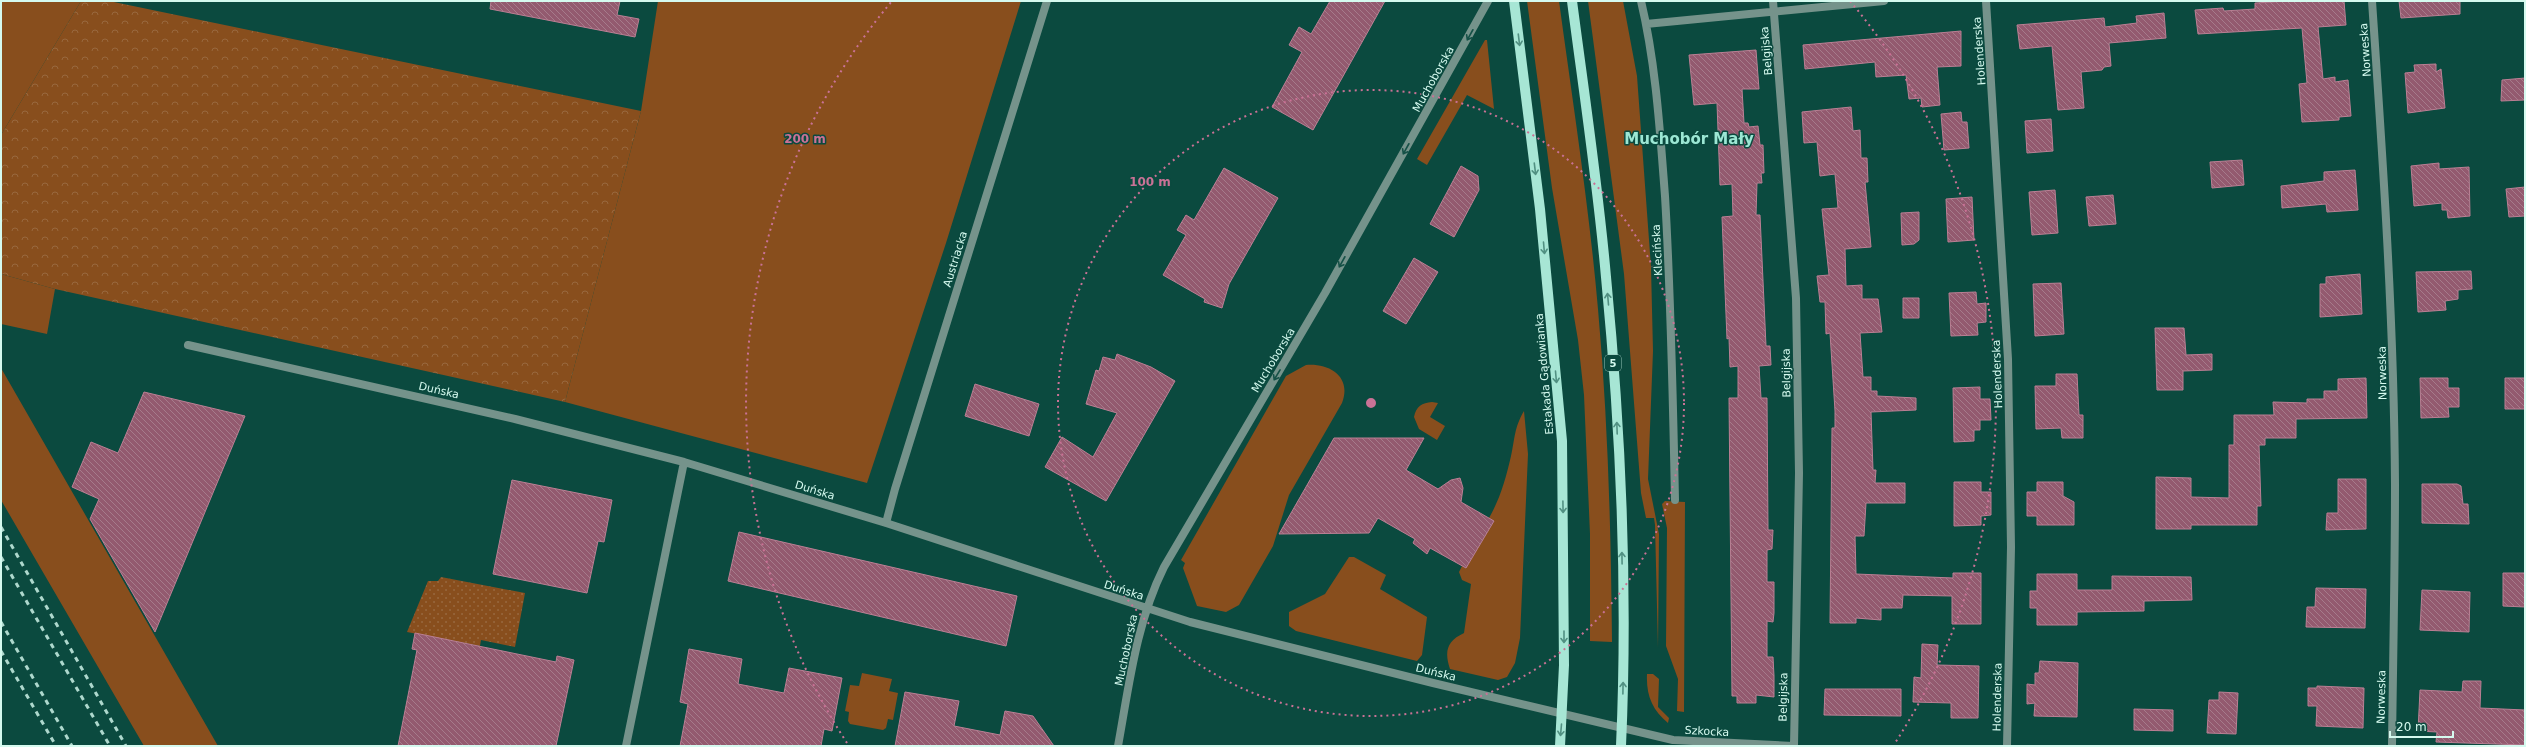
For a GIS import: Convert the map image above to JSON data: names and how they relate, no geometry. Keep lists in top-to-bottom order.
{
  "streets": {
    "main road": ["5", "Estakada Gądowianka"],
    "street": [
      "Norweska",
      "Belgijska",
      "Holenderska",
      "Muchoborska",
      "Klecińska",
      "Austriacka",
      "Duńska",
      "Szkocka"
    ]
  },
  "crossings": [
    ["Belgijska", "Szkocka"],
    ["Muchoborska", "Duńska"],
    ["Austriacka", "Duńska"],
    ["5", "Duńska"],
    ["5", "Szkocka"],
    ["Estakada Gądowianka", "Duńska"],
    ["Duńska", "Szkocka"]
  ],
  "one_way": ["Muchoborska"],
  "districts": ["Muchobór Mały"],
  "scale_bar": "20 m",
  "rings": ["200 m", "100 m"]
}
